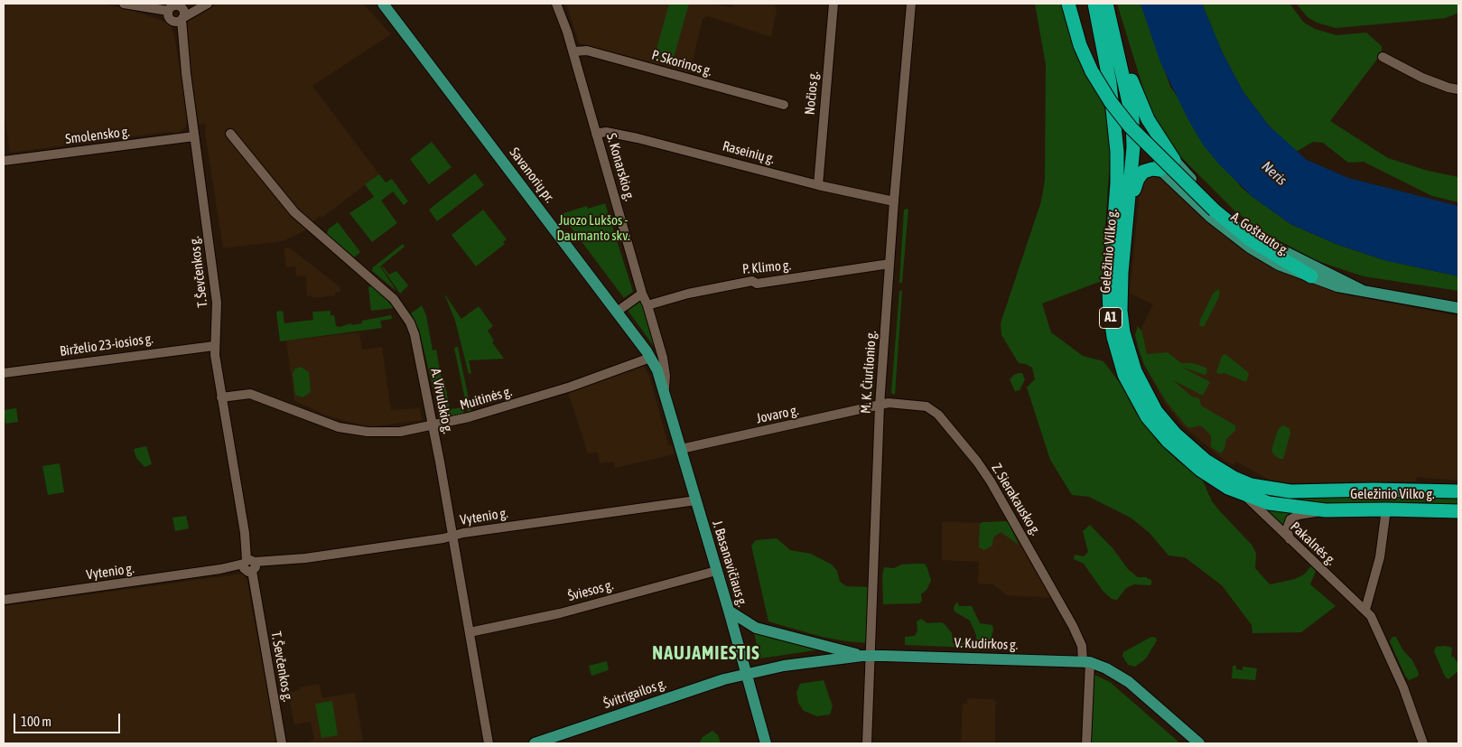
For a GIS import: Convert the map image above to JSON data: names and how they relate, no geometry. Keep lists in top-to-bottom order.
{
  "streets": {
    "highway": ["Geležinio Vilko g.", "A1"],
    "main road": [
      "Savanorių pr.",
      "A. Goštauto g.",
      "J. Basanavičiaus g.",
      "V. Kudirkos g.",
      "Švitrigailos g."
    ],
    "street": [
      "P. Skorinos g.",
      "Nočios g.",
      "Smolensko g.",
      "Raseinių g.",
      "S. Konarskio g.",
      "P. Klimo g.",
      "T. Ševčenkos g.",
      "Birželio 23-iosios g.",
      "M. K. Čiurlionio g.",
      "Muitinės g.",
      "A. Vivulskio g.",
      "Jovaro g.",
      "Z. Sierakausko g.",
      "Vytenio g.",
      "Pakalnės g.",
      "Šviesos g."
    ]
  },
  "crossings": [
    ["P. Skorinos g.", "S. Konarskio g."],
    ["Nočios g.", "Raseinių g."],
    ["Smolensko g.", "T. Ševčenkos g."],
    ["Raseinių g.", "S. Konarskio g."],
    ["Raseinių g.", "M. K. Čiurlionio g."],
    ["S. Konarskio g.", "Savanorių pr."],
    ["S. Konarskio g.", "P. Klimo g."],
    ["S. Konarskio g.", "J. Basanavičiaus g."],
    ["Savanorių pr.", "Muitinės g."],
    ["Savanorių pr.", "J. Basanavičiaus g."],
    ["Geležinio Vilko g.", "Pakalnės g."],
    ["P. Klimo g.", "M. K. Čiurlionio g."],
    ["T. Ševčenkos g.", "Birželio 23-iosios g."],
    ["T. Ševčenkos g.", "Muitinės g."],
    ["T. Ševčenkos g.", "Vytenio g."],
    ["M. K. Čiurlionio g.", "Jovaro g."],
    ["M. K. Čiurlionio g.", "Z. Sierakausko g."],
    ["M. K. Čiurlionio g.", "V. Kudirkos g."],
    ["Muitinės g.", "A. Vivulskio g."],
    ["A. Vivulskio g.", "Vytenio g."],
    ["A. Vivulskio g.", "Šviesos g."],
    ["Jovaro g.", "Z. Sierakausko g."],
    ["Jovaro g.", "J. Basanavičiaus g."],
    ["Z. Sierakausko g.", "V. Kudirkos g."],
    ["Vytenio g.", "J. Basanavičiaus g."],
    ["J. Basanavičiaus g.", "Šviesos g."],
    ["J. Basanavičiaus g.", "V. Kudirkos g."],
    ["J. Basanavičiaus g.", "Švitrigailos g."],
    ["V. Kudirkos g.", "Švitrigailos g."]
  ],
  "districts": ["NAUJAMIESTIS"],
  "water": ["Neris"],
  "parks": ["Juozo Lukšos - Daumanto skv."],
  "scale_bar": "100 m"
}
